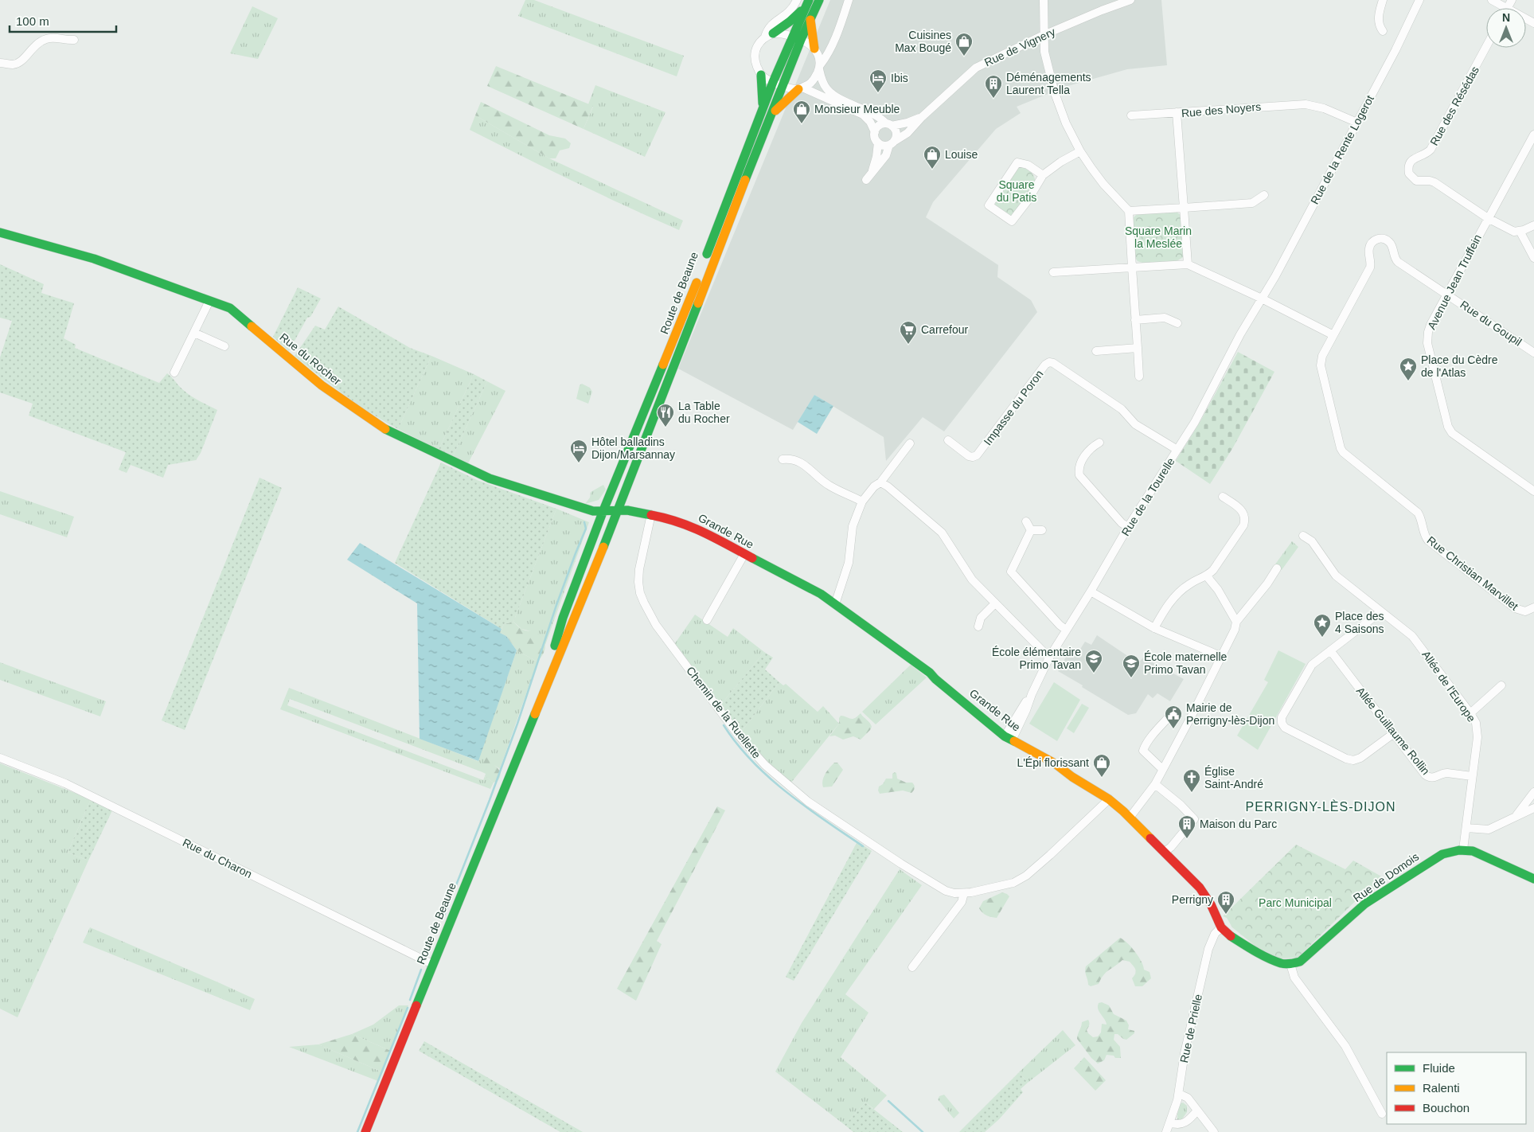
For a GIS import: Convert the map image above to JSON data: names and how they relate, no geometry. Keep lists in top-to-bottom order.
{
  "streets": {
    "main road": [
      "Route de Beaune",
      "Rue du Rocher",
      "Grande Rue",
      "Rue de Domois"
    ],
    "street": [
      "Rue de Vignery",
      "Rue des Résédas",
      "Rue des Noyers",
      "Rue de la Rente Logerot",
      "Avenue Jean Truffein",
      "Rue du Goupil",
      "Impasse du Poron",
      "Rue de la Tourelle",
      "Rue Christian Marvillet",
      "Allée de l'Europe",
      "Chemin de la Ruellette",
      "Allée Guillaume Rollin",
      "Rue du Charon",
      "Rue de Prielle"
    ]
  },
  "crossings": [
    ["Rue des Résédas", "Avenue Jean Truffein"],
    ["Rue des Noyers", "Rue de la Rente Logerot"],
    ["Rue de la Rente Logerot", "Rue de la Tourelle"],
    ["Avenue Jean Truffein", "Rue du Goupil"],
    ["Route de Beaune", "Rue du Rocher"],
    ["Route de Beaune", "Grande Rue"],
    ["Route de Beaune", "Rue du Charon"],
    ["Rue du Goupil", "Rue Christian Marvillet"],
    ["Rue du Rocher", "Grande Rue"],
    ["Impasse du Poron", "Rue de la Tourelle"],
    ["Rue de la Tourelle", "Grande Rue"],
    ["Grande Rue", "Chemin de la Ruellette"],
    ["Grande Rue", "Rue de Domois"],
    ["Grande Rue", "Rue de Prielle"],
    ["Allée de l'Europe", "Allée Guillaume Rollin"],
    ["Allée de l'Europe", "Rue de Domois"]
  ],
  "districts": ["PERRIGNY-LÈS-DIJON"],
  "parks": ["Square du Patis", "Square Marin la Meslée", "Parc Municipal"],
  "places": {
    "shop": [
      "Cuisines Max Bougé",
      "Monsieur Meuble",
      "Louise",
      "L'Épi florissant"
    ],
    "hotel": ["Ibis", "Hôtel balladins Dijon/Marsannay"],
    "building": ["Déménagements Laurent Tella", "Maison du Parc", "Perrigny"],
    "supermarket": ["Carrefour"],
    "place": ["Place du Cèdre de l'Atlas", "Place des 4 Saisons"],
    "restaurant": ["La Table du Rocher"],
    "school or university": ["École élémentaire Primo Tavan", "École maternelle Primo Tavan"],
    "public building": ["Mairie de Perrigny-lès-Dijon"],
    "church": ["Église Saint-André"]
  },
  "legend": ["Fluide", "Ralenti", "Bouchon"],
  "scale_bar": "100 m",
  "north": "top"
}
